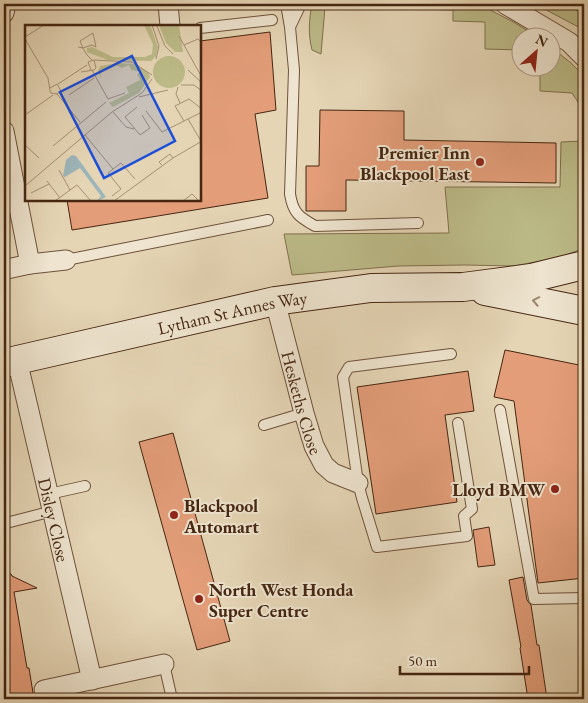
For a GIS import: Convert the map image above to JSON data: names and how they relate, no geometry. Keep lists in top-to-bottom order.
{
  "streets": {
    "main road": ["Lytham St Annes Way"],
    "street": ["Heskeths Close", "Disley Close"]
  },
  "crossings": [
    ["Lytham St Annes Way", "Heskeths Close"],
    ["Lytham St Annes Way", "Disley Close"]
  ],
  "places": [
    "Premier Inn Blackpool East",
    "Lloyd BMW",
    "Blackpool Automart",
    "North West Honda Super Centre"
  ],
  "scale_bar": "50 m",
  "north": "top right"
}
